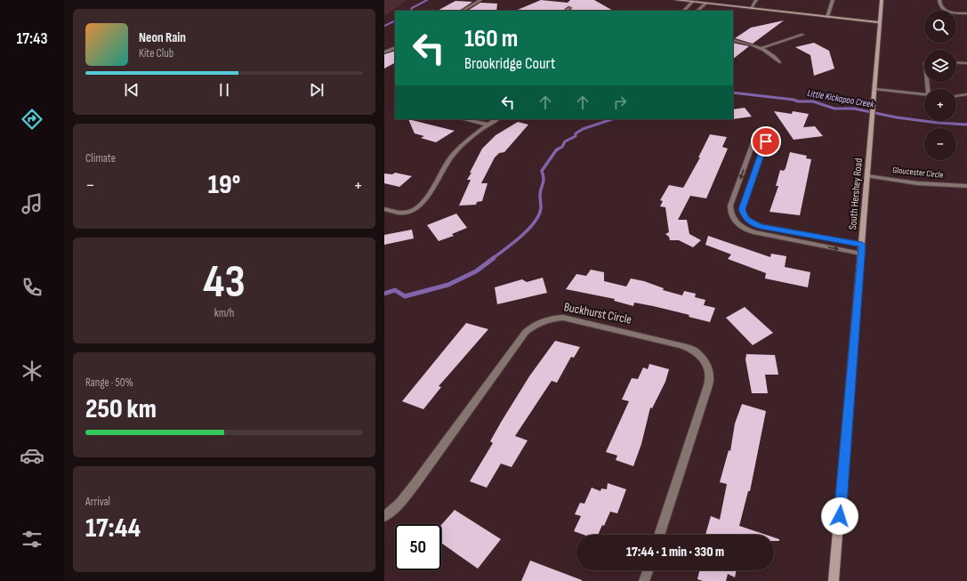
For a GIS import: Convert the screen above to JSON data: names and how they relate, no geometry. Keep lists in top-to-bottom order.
{
  "streets": {
    "main road": ["South Hershey Road"],
    "street": ["Gloucester Circle", "Buckhurst Circle"]
  },
  "crossings": [
    ["Gloucester Circle", "South Hershey Road"]
  ],
  "water": ["Little Kickapoo Creek"],
  "page": {
    "tabs": "17:43",
    "map_buttons": ["+", "−"],
    "turn": ["160 m", "Brookridge Court"],
    "song": ["Neon Rain", "Kite Club"],
    "tile": [
      "Climate",
      ["43", "km/h"],
      ["Range · 50%", "250 km"],
      ["Arrival", "17:44"]
    ],
    "heat": ["−", "19°", "+"],
    "limit": "50",
    "trip": "17:44 · 1 min · 330 m"
  }
}
